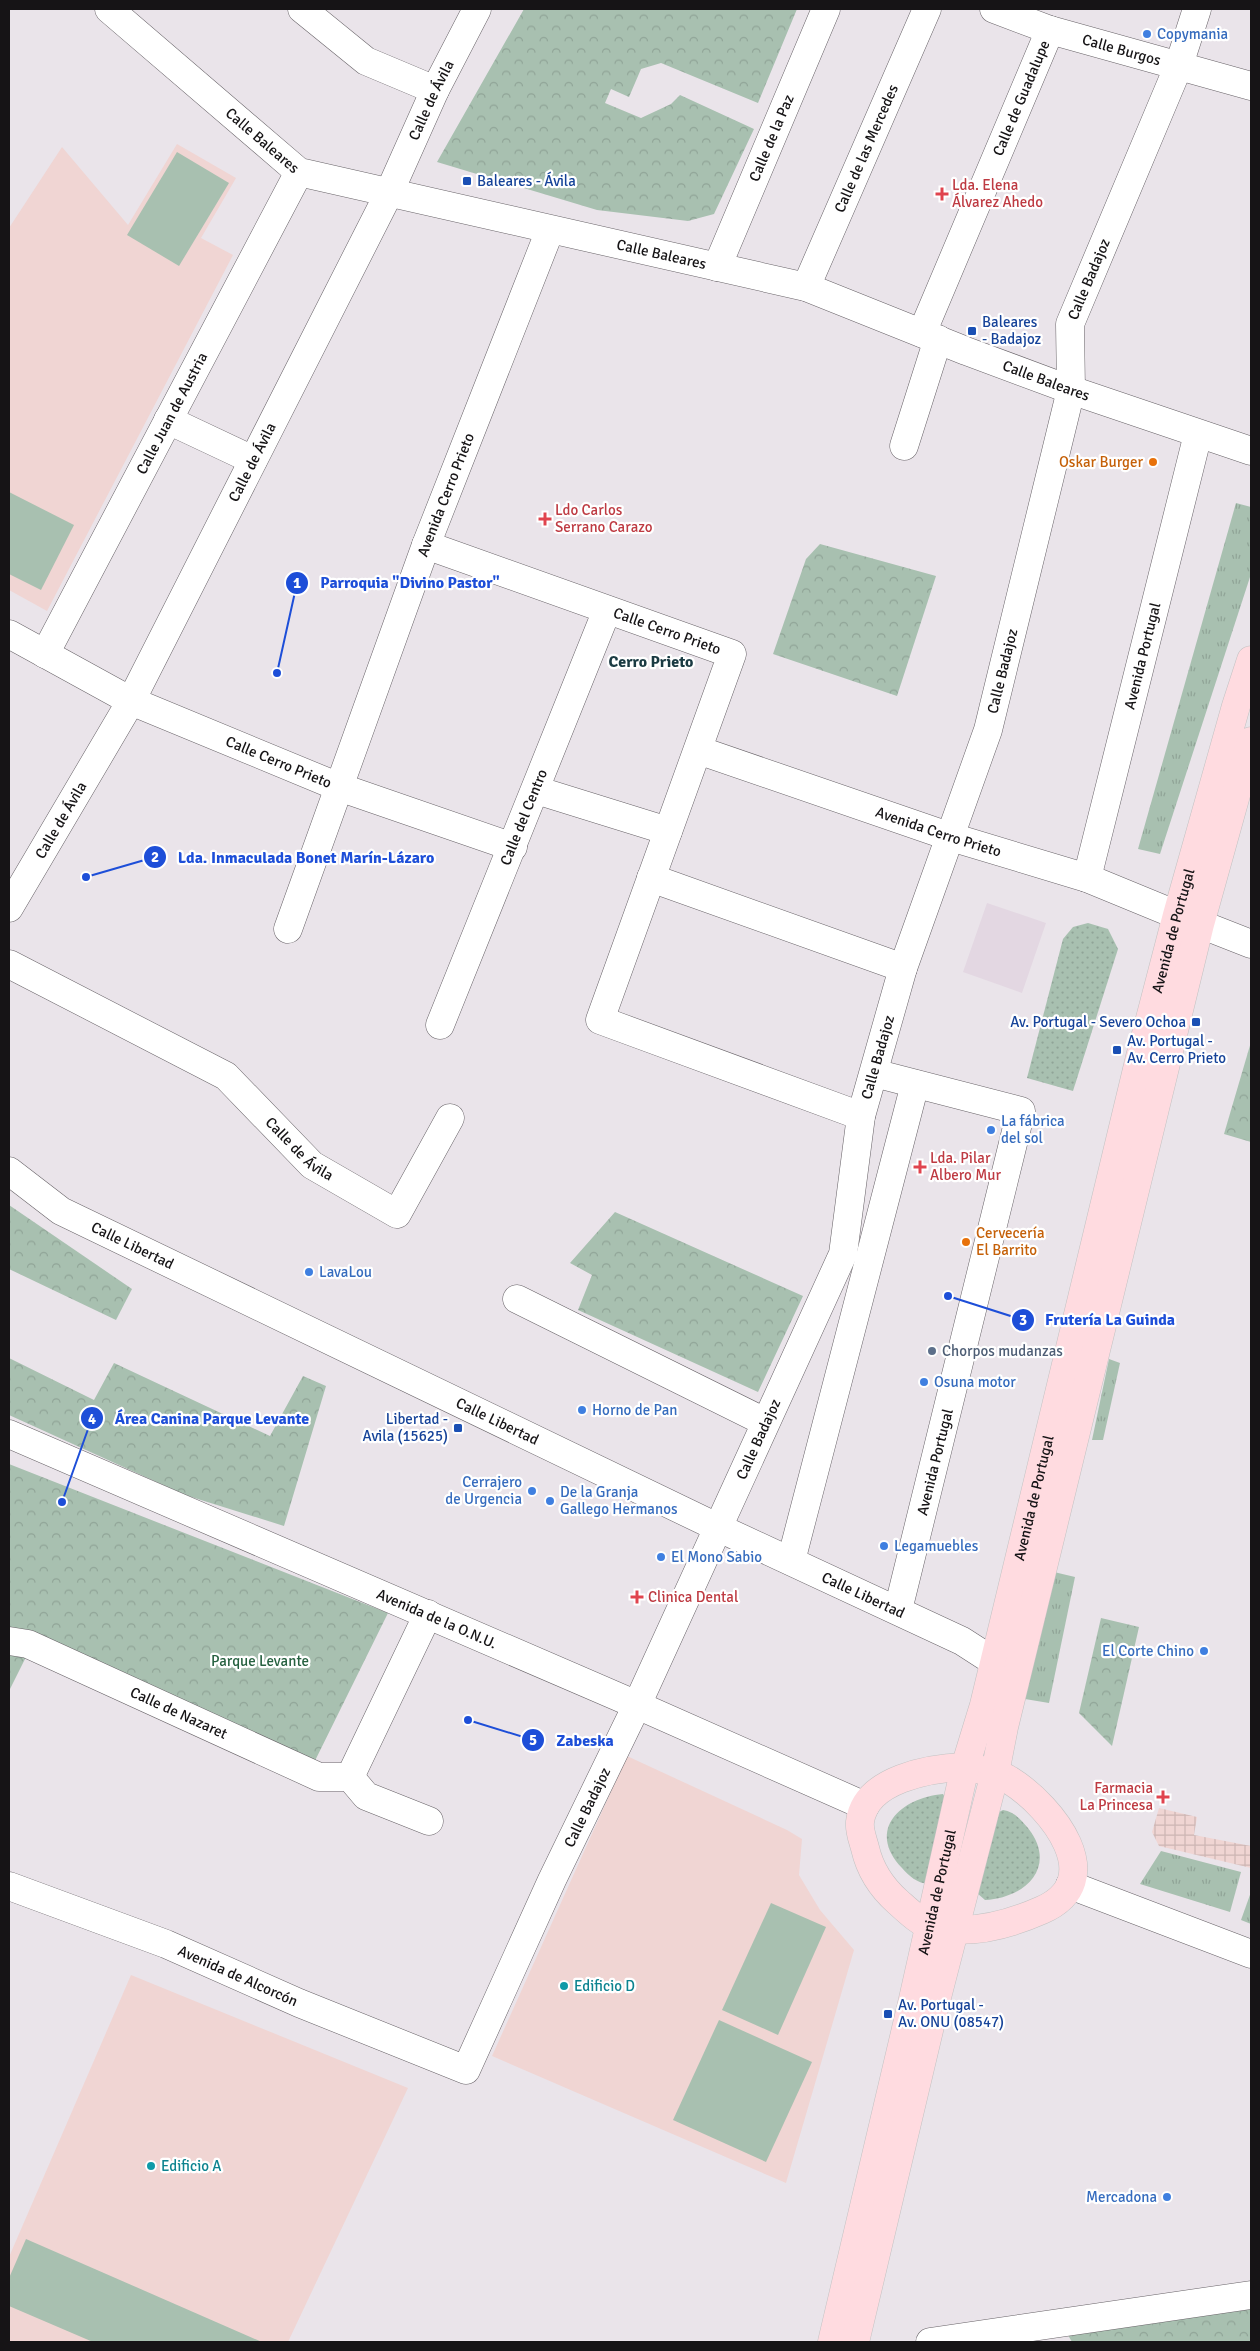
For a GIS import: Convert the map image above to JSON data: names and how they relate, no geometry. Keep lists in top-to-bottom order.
{
  "streets": {
    "main road": ["Avenida de Portugal"],
    "street": [
      "Calle Burgos",
      "Calle de Guadalupe",
      "Calle de Ávila",
      "Calle de la Paz",
      "Calle Baleares",
      "Calle de las Mercedes",
      "Calle Badajoz",
      "Calle Juan de Austria",
      "Avenida Cerro Prieto",
      "Calle Cerro Prieto",
      "Avenida Portugal",
      "Calle del Centro",
      "Calle Libertad",
      "Avenida de la O.N.U.",
      "Calle de Nazaret",
      "Avenida de Alcorcón"
    ]
  },
  "crossings": [
    ["Calle Burgos", "Calle de Guadalupe"],
    ["Calle Burgos", "Calle Badajoz"],
    ["Calle de Guadalupe", "Calle Baleares"],
    ["Calle de Ávila", "Calle Baleares"],
    ["Calle de Ávila", "Calle Cerro Prieto"],
    ["Calle de la Paz", "Calle Baleares"],
    ["Calle Baleares", "Calle de las Mercedes"],
    ["Calle Baleares", "Calle Badajoz"],
    ["Calle Baleares", "Calle Juan de Austria"],
    ["Calle Baleares", "Avenida Cerro Prieto"],
    ["Calle Baleares", "Avenida Portugal"],
    ["Calle Badajoz", "Avenida Cerro Prieto"],
    ["Calle Badajoz", "Avenida Portugal"],
    ["Calle Badajoz", "Calle Libertad"],
    ["Calle Badajoz", "Avenida de la O.N.U."],
    ["Calle Badajoz", "Avenida de Alcorcón"],
    ["Calle Juan de Austria", "Calle Cerro Prieto"],
    ["Avenida Cerro Prieto", "Calle Cerro Prieto"],
    ["Avenida Cerro Prieto", "Avenida Portugal"],
    ["Avenida Cerro Prieto", "Avenida de Portugal"],
    ["Calle Cerro Prieto", "Calle del Centro"],
    ["Avenida Portugal", "Calle Libertad"],
    ["Avenida de Portugal", "Calle Libertad"]
  ],
  "districts": ["Cerro Prieto"],
  "parks": ["Parque Levante"],
  "places": {
    "other": [
      "Copymania",
      "Oskar Burger",
      "Parroquia \"Divino Pastor\"",
      "Lda. Inmaculada Bonet Marín-Lázaro",
      "La fábrica del sol",
      "Cervecería El Barrito",
      "LavaLou",
      "Frutería La Guinda",
      "Chorpos mudanzas",
      "Osuna motor",
      "Horno de Pan",
      "Cerrajero de Urgencia",
      "De la Granja Gallego Hermanos",
      "Área Canina Parque Levante",
      "Legamuebles",
      "El Mono Sabio",
      "El Corte Chino",
      "Zabeska",
      "Edificio D",
      "Edificio A",
      "Mercadona"
    ],
    "transit": [
      "Baleares - Ávila",
      "Baleares - Badajoz",
      "Av. Portugal - Severo Ochoa",
      "Av. Portugal - Av. Cerro Prieto",
      "Libertad - Avila (15625)",
      "Av. Portugal - Av. ONU (08547)"
    ],
    "health": [
      "Lda. Elena Álvarez Ahedo",
      "Ldo Carlos Serrano Carazo",
      "Lda. Pilar Albero Mur",
      "Clinica Dental",
      "Farmacia La Princesa"
    ]
  }
}
